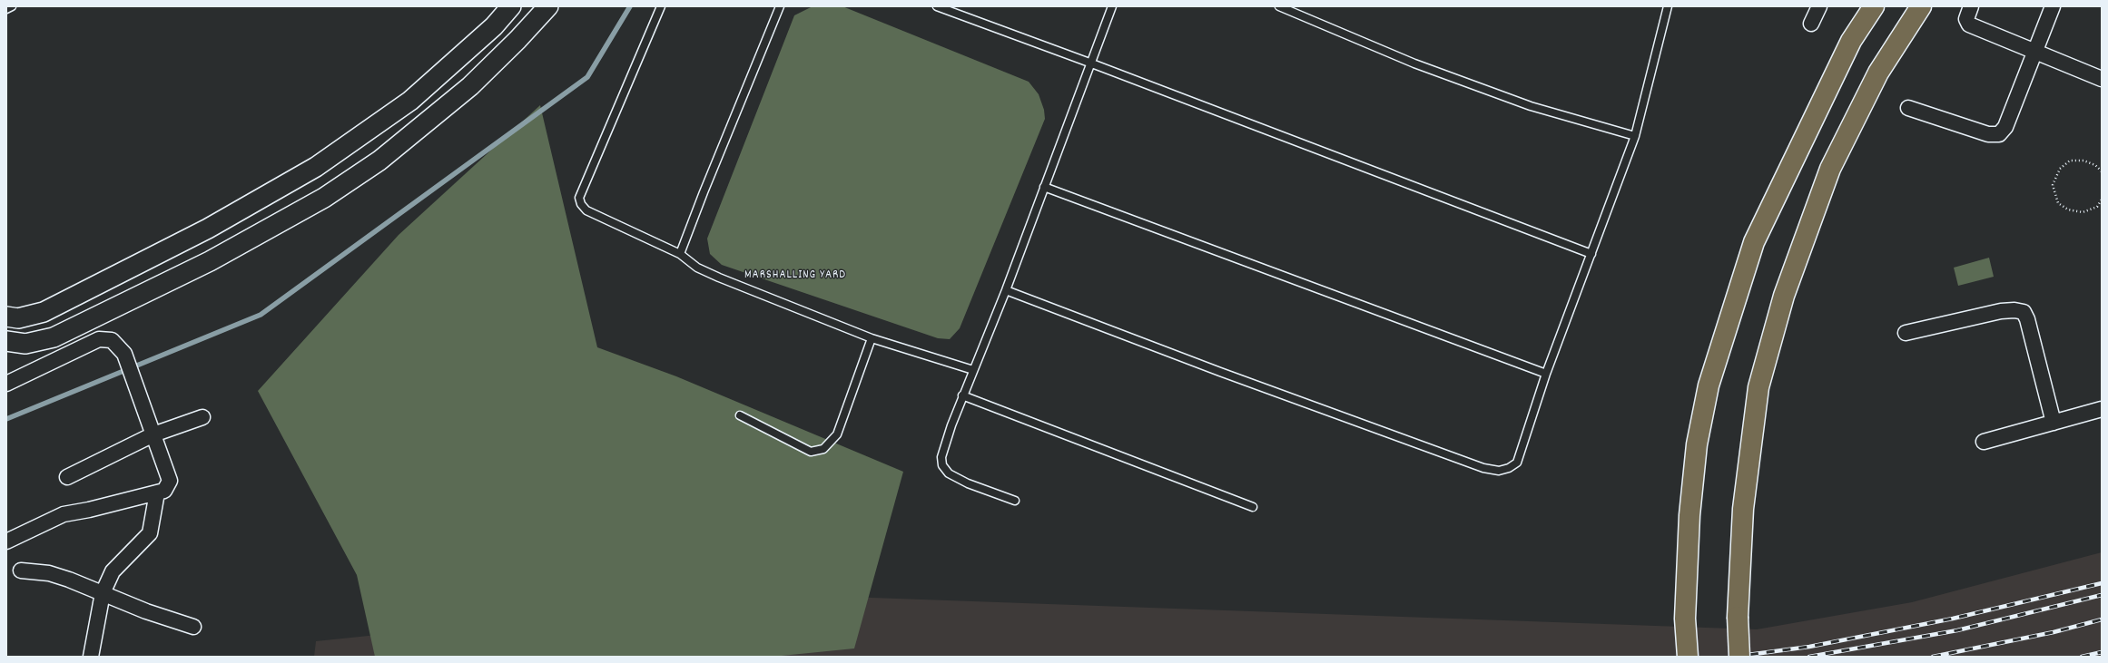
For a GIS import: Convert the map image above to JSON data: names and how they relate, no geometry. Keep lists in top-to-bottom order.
{
  "districts": ["MARSHALLING YARD"]
}
